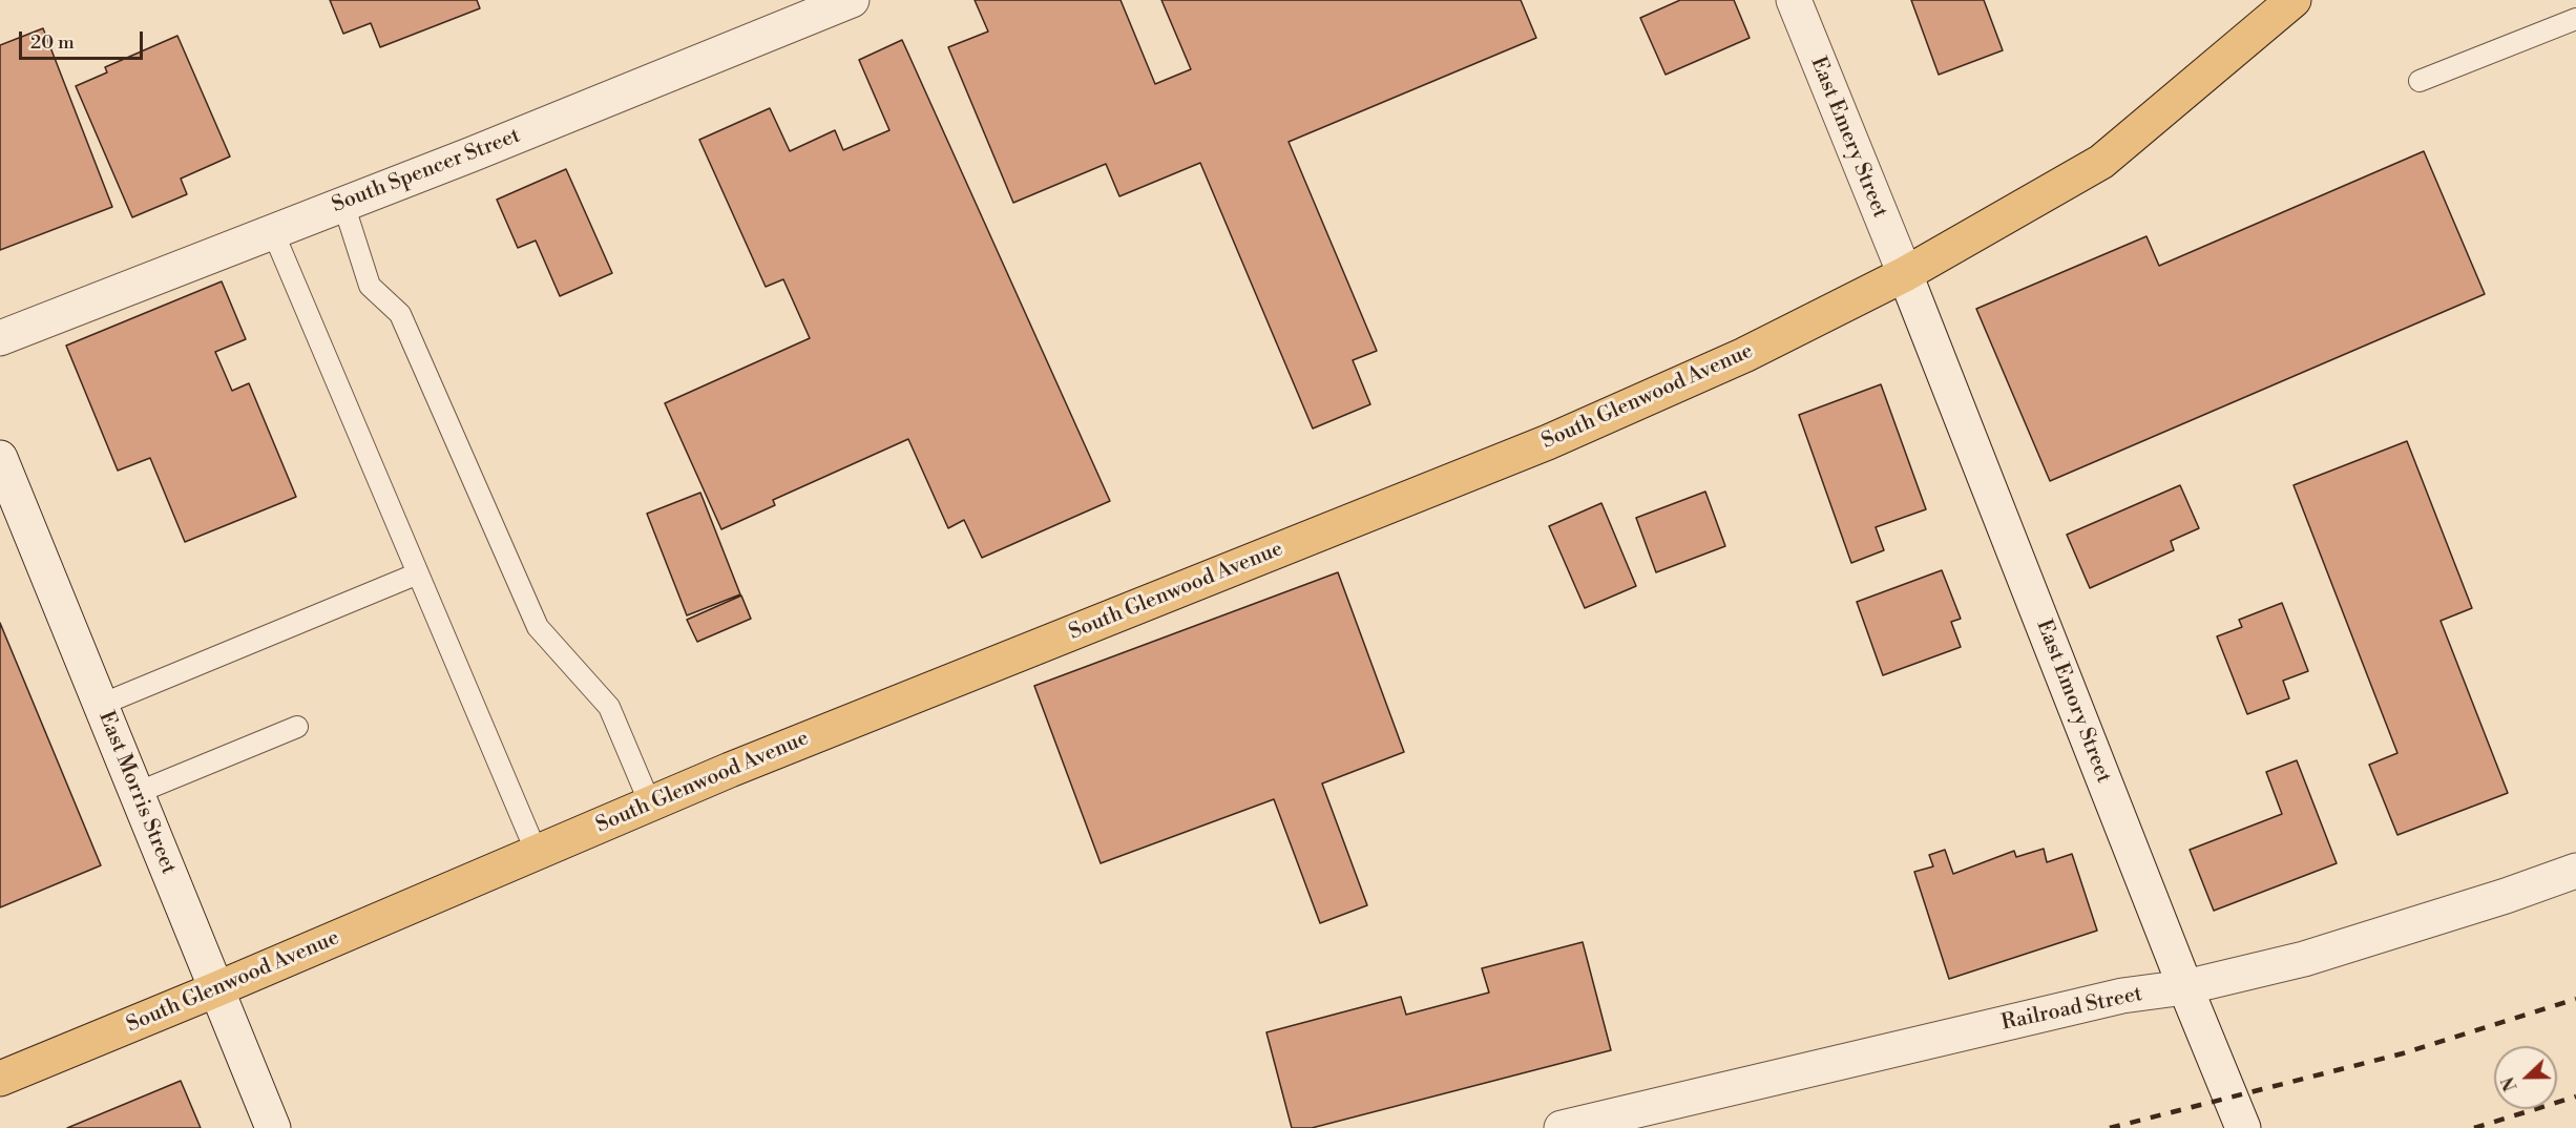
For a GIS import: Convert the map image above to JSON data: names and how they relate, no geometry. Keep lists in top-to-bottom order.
{
  "streets": {
    "main road": ["South Glenwood Avenue"],
    "street": [
      "East Emery Street",
      "South Spencer Street",
      "East Emory Street",
      "East Morris Street",
      "Railroad Street"
    ]
  },
  "crossings": [
    ["East Emery Street", "South Glenwood Avenue"],
    ["East Emery Street", "East Emory Street"],
    ["South Glenwood Avenue", "East Emory Street"],
    ["South Glenwood Avenue", "East Morris Street"],
    ["East Emory Street", "Railroad Street"]
  ],
  "scale_bar": "20 m",
  "north": "left"
}
